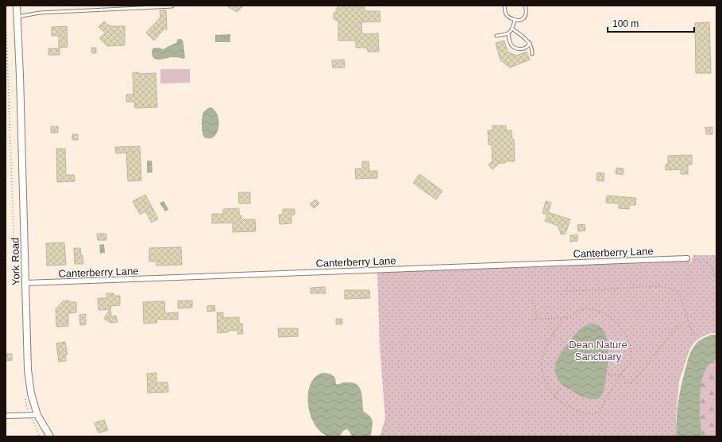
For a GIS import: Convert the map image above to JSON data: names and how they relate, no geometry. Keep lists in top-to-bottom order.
{
  "streets": {
    "main road": ["York Road"],
    "street": ["Canterberry Lane"]
  },
  "crossings": [
    ["Canterberry Lane", "York Road"]
  ],
  "parks": ["Dean Nature Sanctuary"],
  "scale_bar": "100 m"
}
